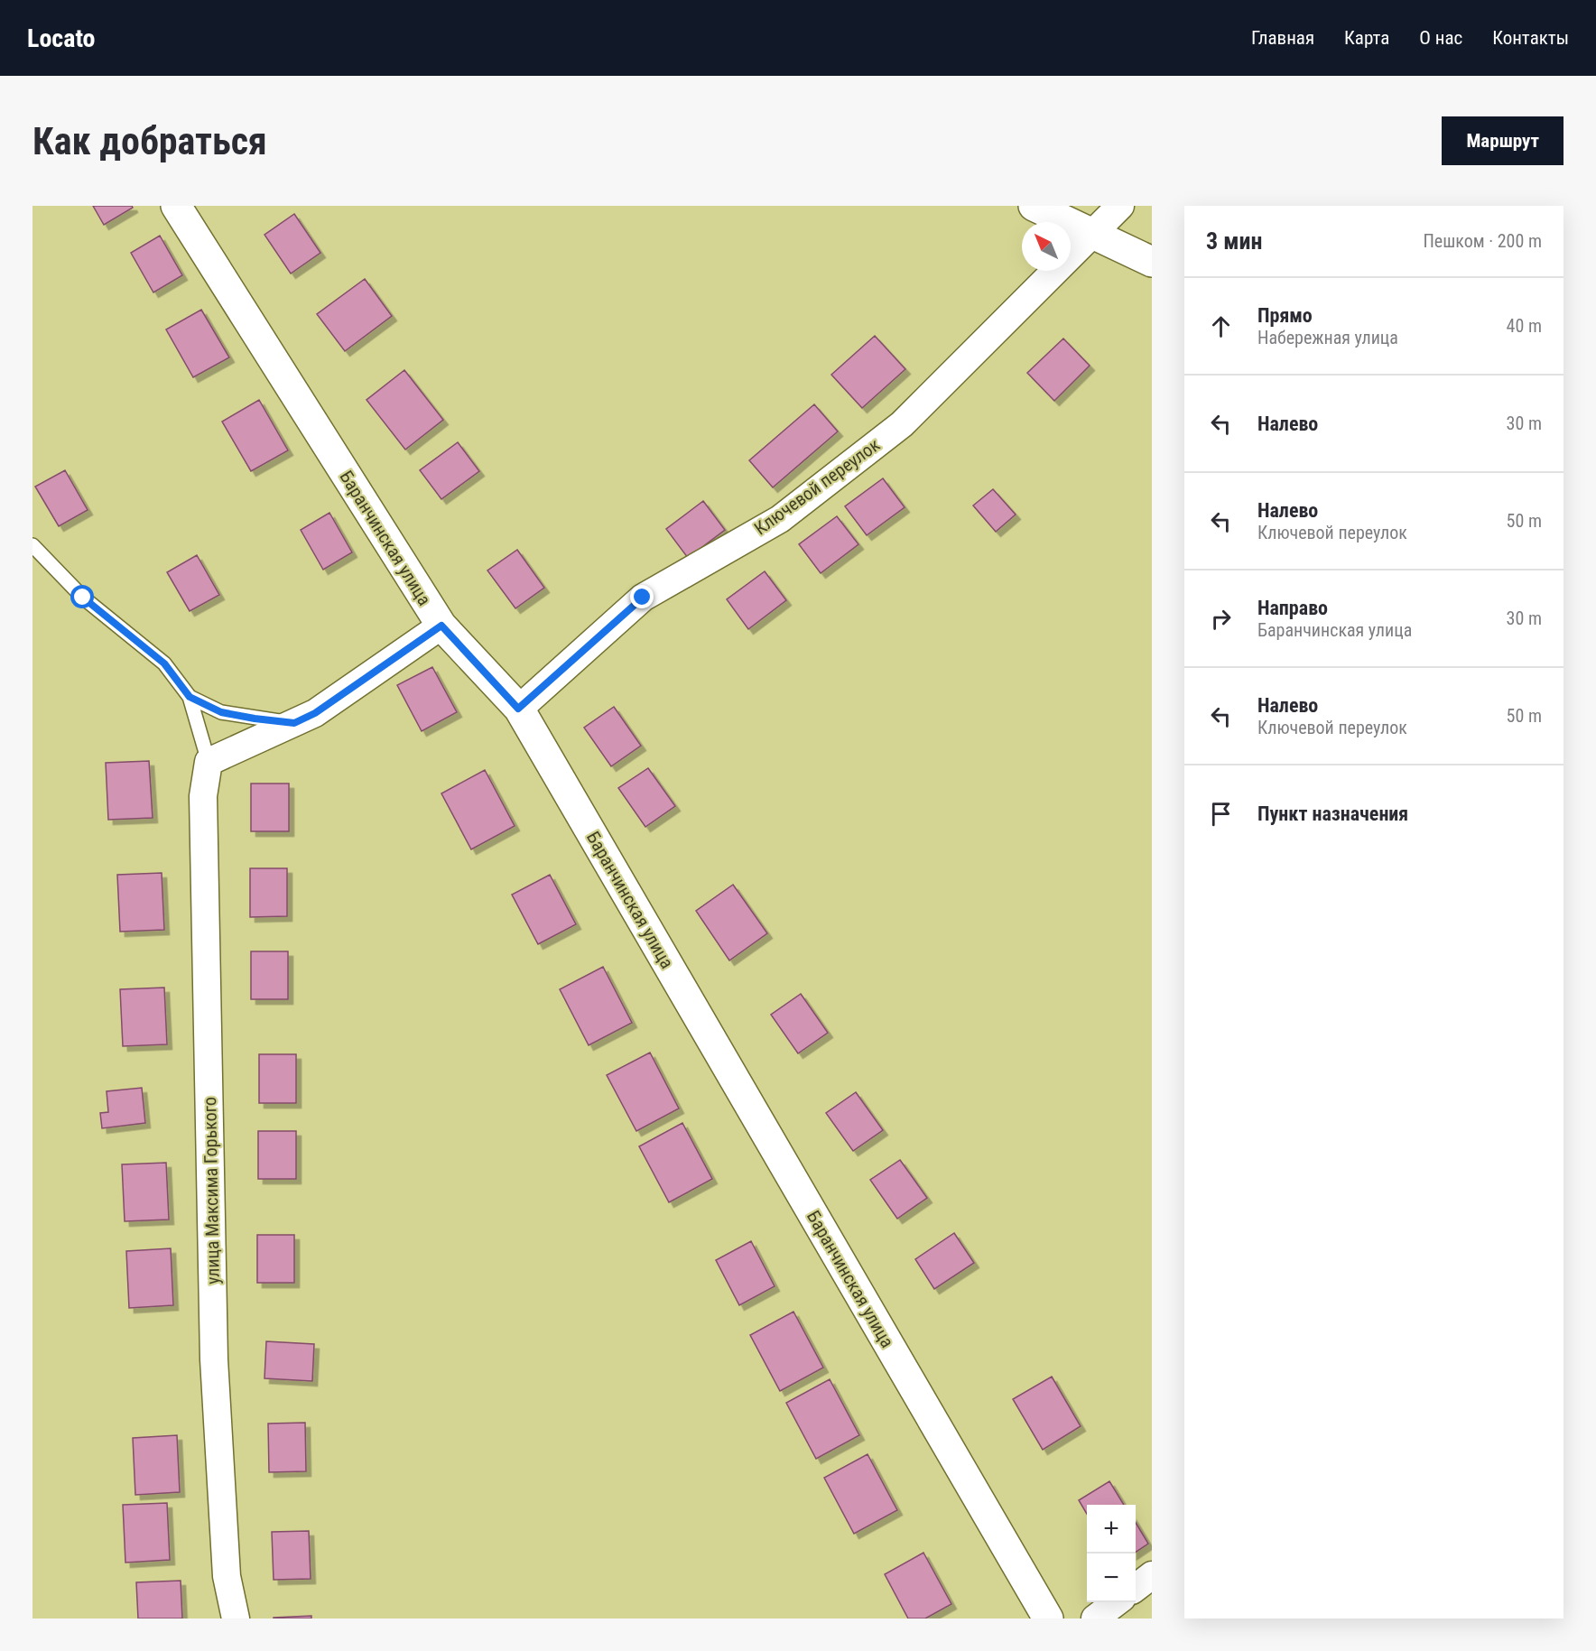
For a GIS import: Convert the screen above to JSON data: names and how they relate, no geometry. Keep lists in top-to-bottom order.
{
  "streets": {
    "street": ["Ключевой переулок", "Баранчинская улица", "улица Максима Горького"]
  },
  "crossings": [
    ["Ключевой переулок", "Баранчинская улица"]
  ],
  "north": "top left",
  "page": {
    "header": "Locato",
    "nav": [
      "Главная",
      "Карта",
      "О нас",
      "Контакты"
    ],
    "buttons": "Маршрут",
    "title": "Как добраться",
    "heading": ["3 мин", "Пешком · 200 m"],
    "list": [
      ["Прямо", "Набережная улица", "40 m"],
      ["Налево", "30 m"],
      ["Налево", "Ключевой переулок", "50 m"],
      ["Направо", "Баранчинская улица", "30 m"],
      ["Налево", "Ключевой переулок", "50 m"],
      "Пункт назначения"
    ],
    "map_buttons": ["+", "−"]
  }
}
